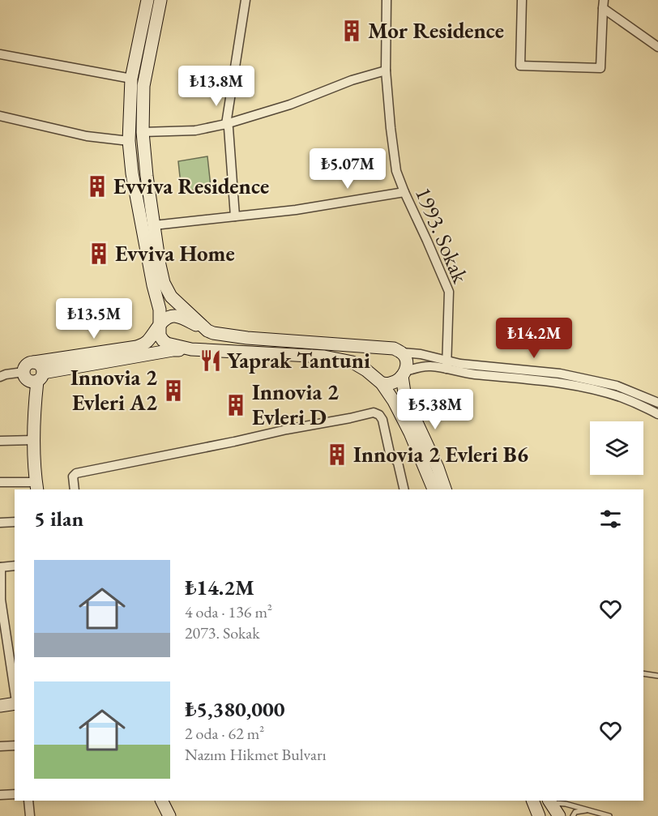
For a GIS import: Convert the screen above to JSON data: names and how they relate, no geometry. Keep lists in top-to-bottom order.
{
  "streets": {
    "street": ["1993. Sokak"]
  },
  "places": {
    "building": [
      "Mor Residence",
      "Evviva Residence",
      "Evviva Home",
      "Innovia 2 Evleri A2",
      "Innovia 2 Evleri D",
      "Innovia 2 Evleri B6"
    ],
    "restaurant": ["Yaprak Tantuni"]
  },
  "page": {
    "price": [
      "₺13.8M",
      "₺5.07M",
      "₺13.5M",
      "₺14.2M",
      "₺5.38M"
    ],
    "heading": "5 ilan",
    "list": [
      {
        "name": "₺14.2M",
        "note": "4 oda · 136 m² · 2073. Sokak"
      },
      {
        "name": "₺5,380,000",
        "note": "2 oda · 62 m² · Nazım Hikmet Bulvarı"
      }
    ]
  }
}
